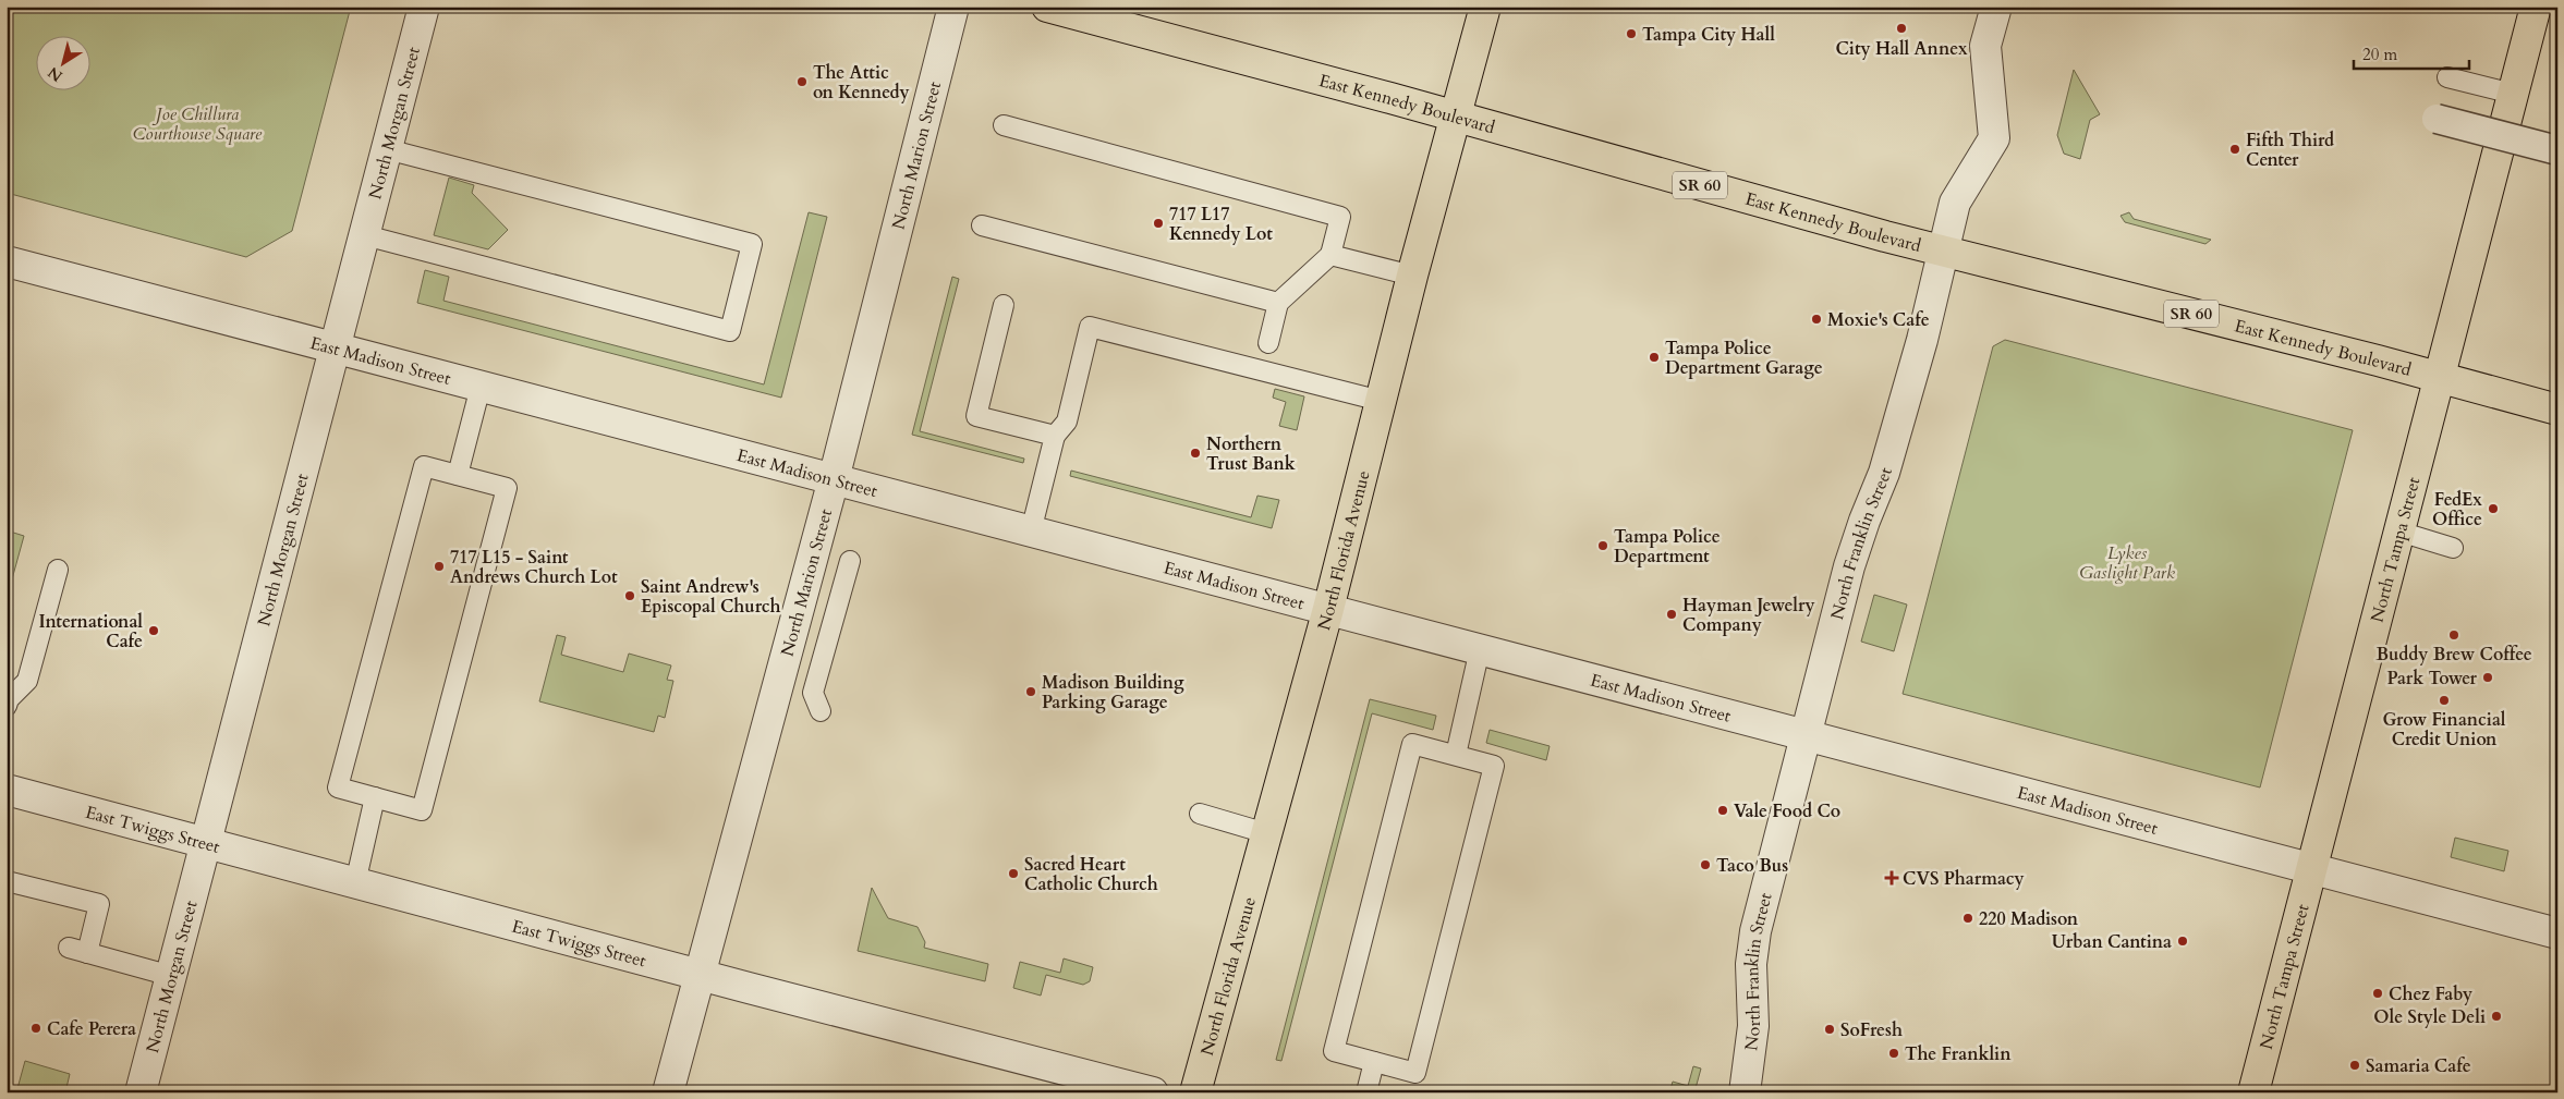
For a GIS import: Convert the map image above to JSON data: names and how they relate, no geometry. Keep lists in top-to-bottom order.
{
  "streets": {
    "main road": [
      "East Kennedy Boulevard",
      "SR 60",
      "North Florida Avenue",
      "North Tampa Street"
    ],
    "street": [
      "North Morgan Street",
      "North Marion Street",
      "East Madison Street",
      "North Franklin Street",
      "East Twiggs Street"
    ]
  },
  "crossings": [
    ["East Kennedy Boulevard", "North Franklin Street"],
    ["East Kennedy Boulevard", "North Florida Avenue"],
    ["East Kennedy Boulevard", "North Tampa Street"],
    ["North Morgan Street", "East Madison Street"],
    ["North Morgan Street", "East Twiggs Street"],
    ["North Marion Street", "East Madison Street"],
    ["North Marion Street", "East Twiggs Street"],
    ["East Madison Street", "North Franklin Street"],
    ["East Madison Street", "North Florida Avenue"],
    ["East Madison Street", "North Tampa Street"]
  ],
  "parks": ["Joe Chillura Courthouse Square", "Lykes Gaslight Park"],
  "places": {
    "other": [
      "City Hall Annex",
      "Tampa City Hall",
      "The Attic on Kennedy",
      "Fifth Third Center",
      "717 L17 Kennedy Lot",
      "Moxie's Cafe",
      "Tampa Police Department Garage",
      "Northern Trust Bank",
      "FedEx Office",
      "Tampa Police Department",
      "717 L15 - Saint Andrews Church Lot",
      "Saint Andrew's Episcopal Church",
      "Hayman Jewelry Company",
      "International Cafe",
      "Buddy Brew Coffee",
      "Park Tower",
      "Madison Building Parking Garage",
      "Grow Financial Credit Union",
      "Vale Food Co",
      "Taco Bus",
      "Sacred Heart Catholic Church",
      "220 Madison",
      "Urban Cantina",
      "Chez Faby",
      "Ole Style Deli",
      "Cafe Perera",
      "SoFresh",
      "The Franklin",
      "Samaria Cafe"
    ],
    "health": ["CVS Pharmacy"]
  },
  "scale_bar": "20 m",
  "north": "bottom left"
}
